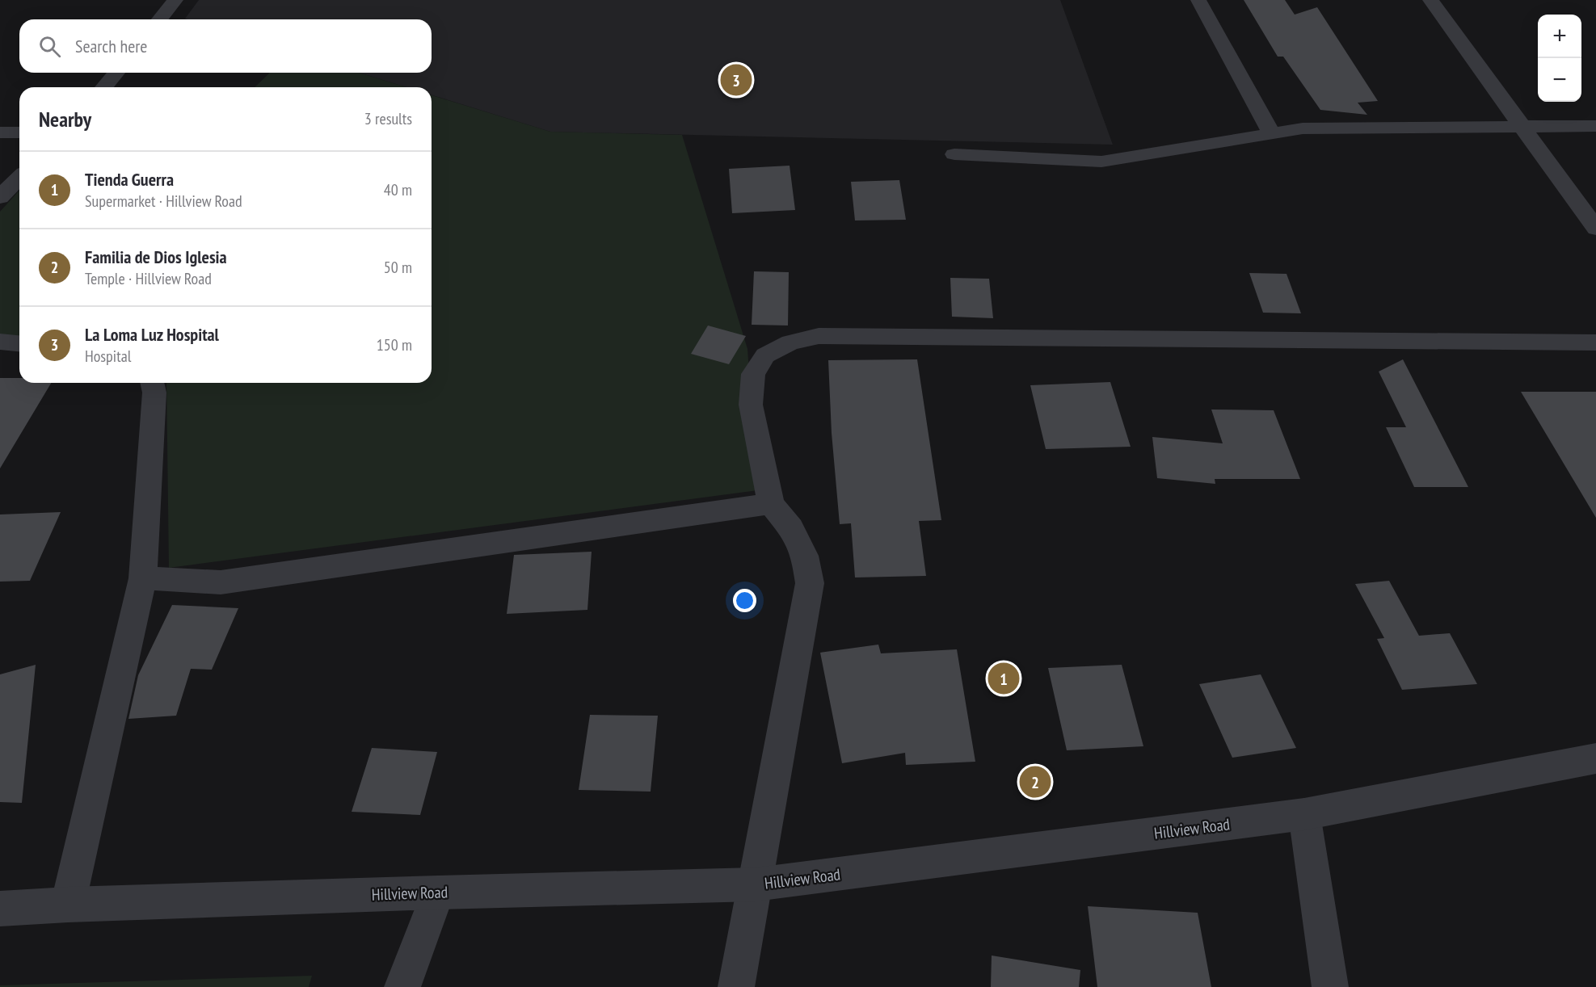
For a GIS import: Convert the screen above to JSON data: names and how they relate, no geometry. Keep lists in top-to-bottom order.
{
  "streets": {
    "street": ["Hillview Road"]
  },
  "page": {
    "map_buttons": ["+", "−"],
    "search": "Search here",
    "pins": ["3", "1", "2"],
    "heading": ["Nearby", "3 results"],
    "list": [
      {
        "mark": "1",
        "name": "Tienda Guerra",
        "note": "Supermarket · Hillview Road",
        "value": "40 m"
      },
      {
        "mark": "2",
        "name": "Familia de Dios Iglesia",
        "note": "Temple · Hillview Road",
        "value": "50 m"
      },
      {
        "mark": "3",
        "name": "La Loma Luz Hospital",
        "note": "Hospital",
        "value": "150 m"
      }
    ]
  }
}
